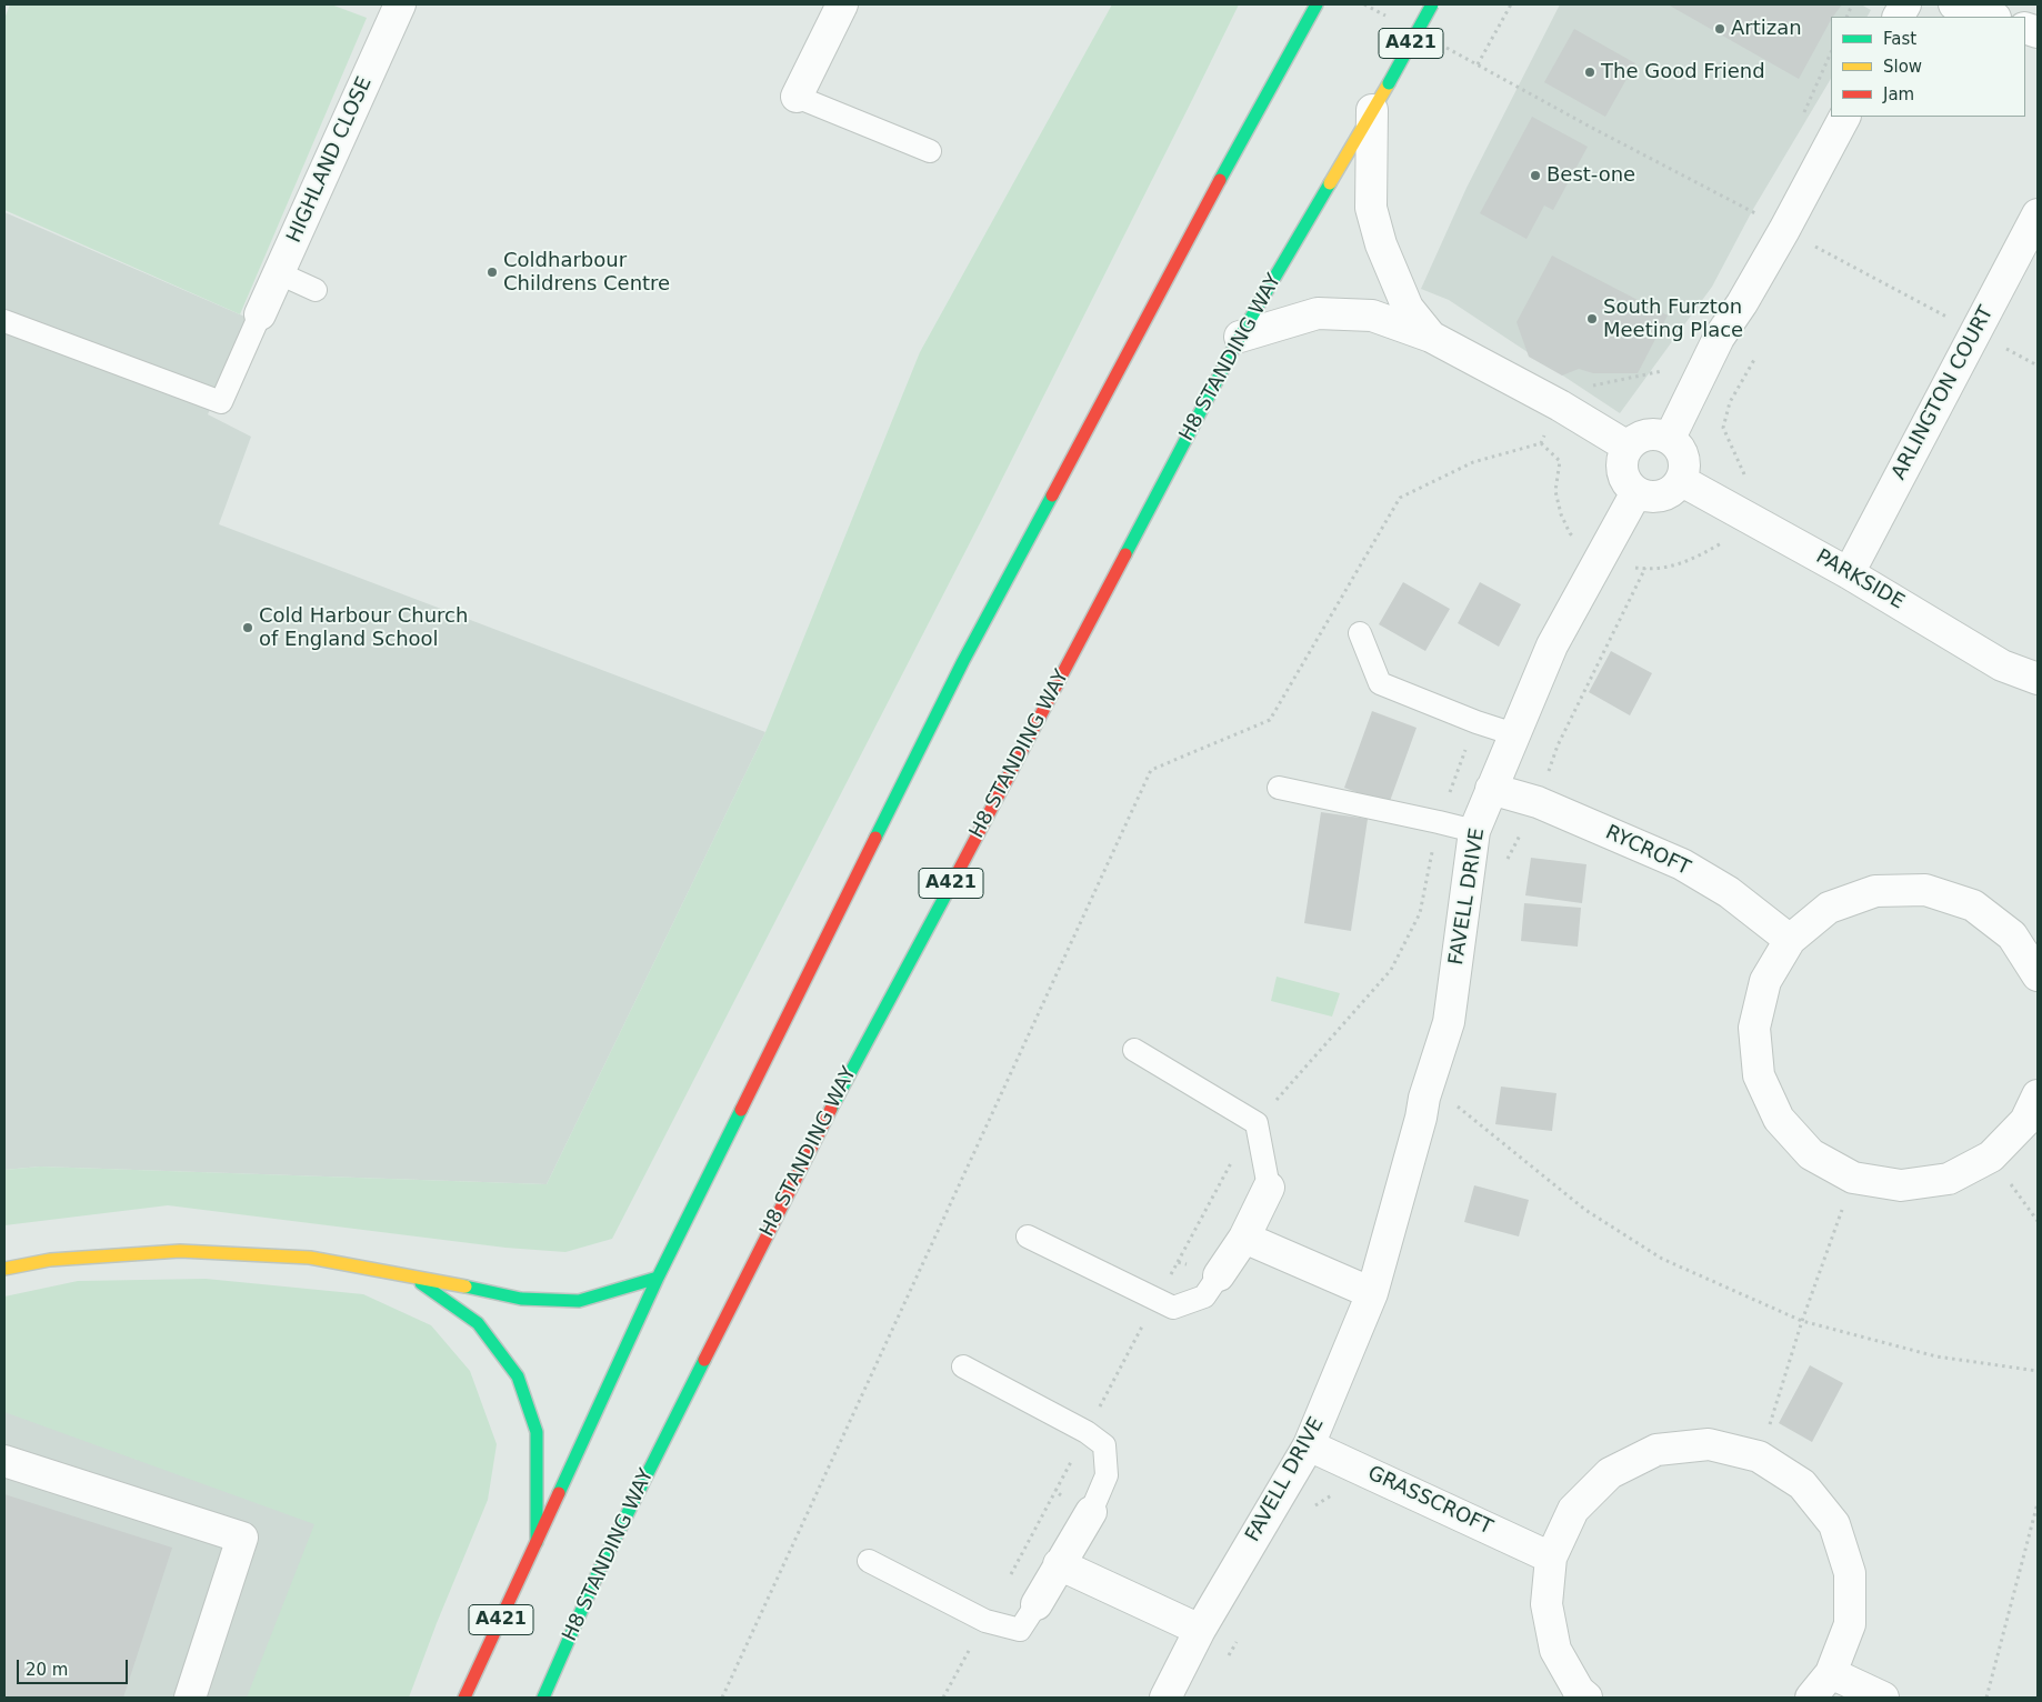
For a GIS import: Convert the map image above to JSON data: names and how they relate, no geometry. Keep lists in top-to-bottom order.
{
  "streets": {
    "main road": ["A421", "H8 STANDING WAY"],
    "street": [
      "HIGHLAND CLOSE",
      "ARLINGTON COURT",
      "PARKSIDE",
      "RYCROFT",
      "FAVELL DRIVE",
      "GRASSCROFT"
    ]
  },
  "crossings": [
    ["ARLINGTON COURT", "PARKSIDE"],
    ["PARKSIDE", "FAVELL DRIVE"],
    ["RYCROFT", "FAVELL DRIVE"],
    ["FAVELL DRIVE", "GRASSCROFT"]
  ],
  "places": [
    "Artizan",
    "The Good Friend",
    "Best-one",
    "Coldharbour Childrens Centre",
    "South Furzton Meeting Place",
    "Cold Harbour Church of England School"
  ],
  "legend": ["Fast", "Slow", "Jam"],
  "scale_bar": "20 m"
}
